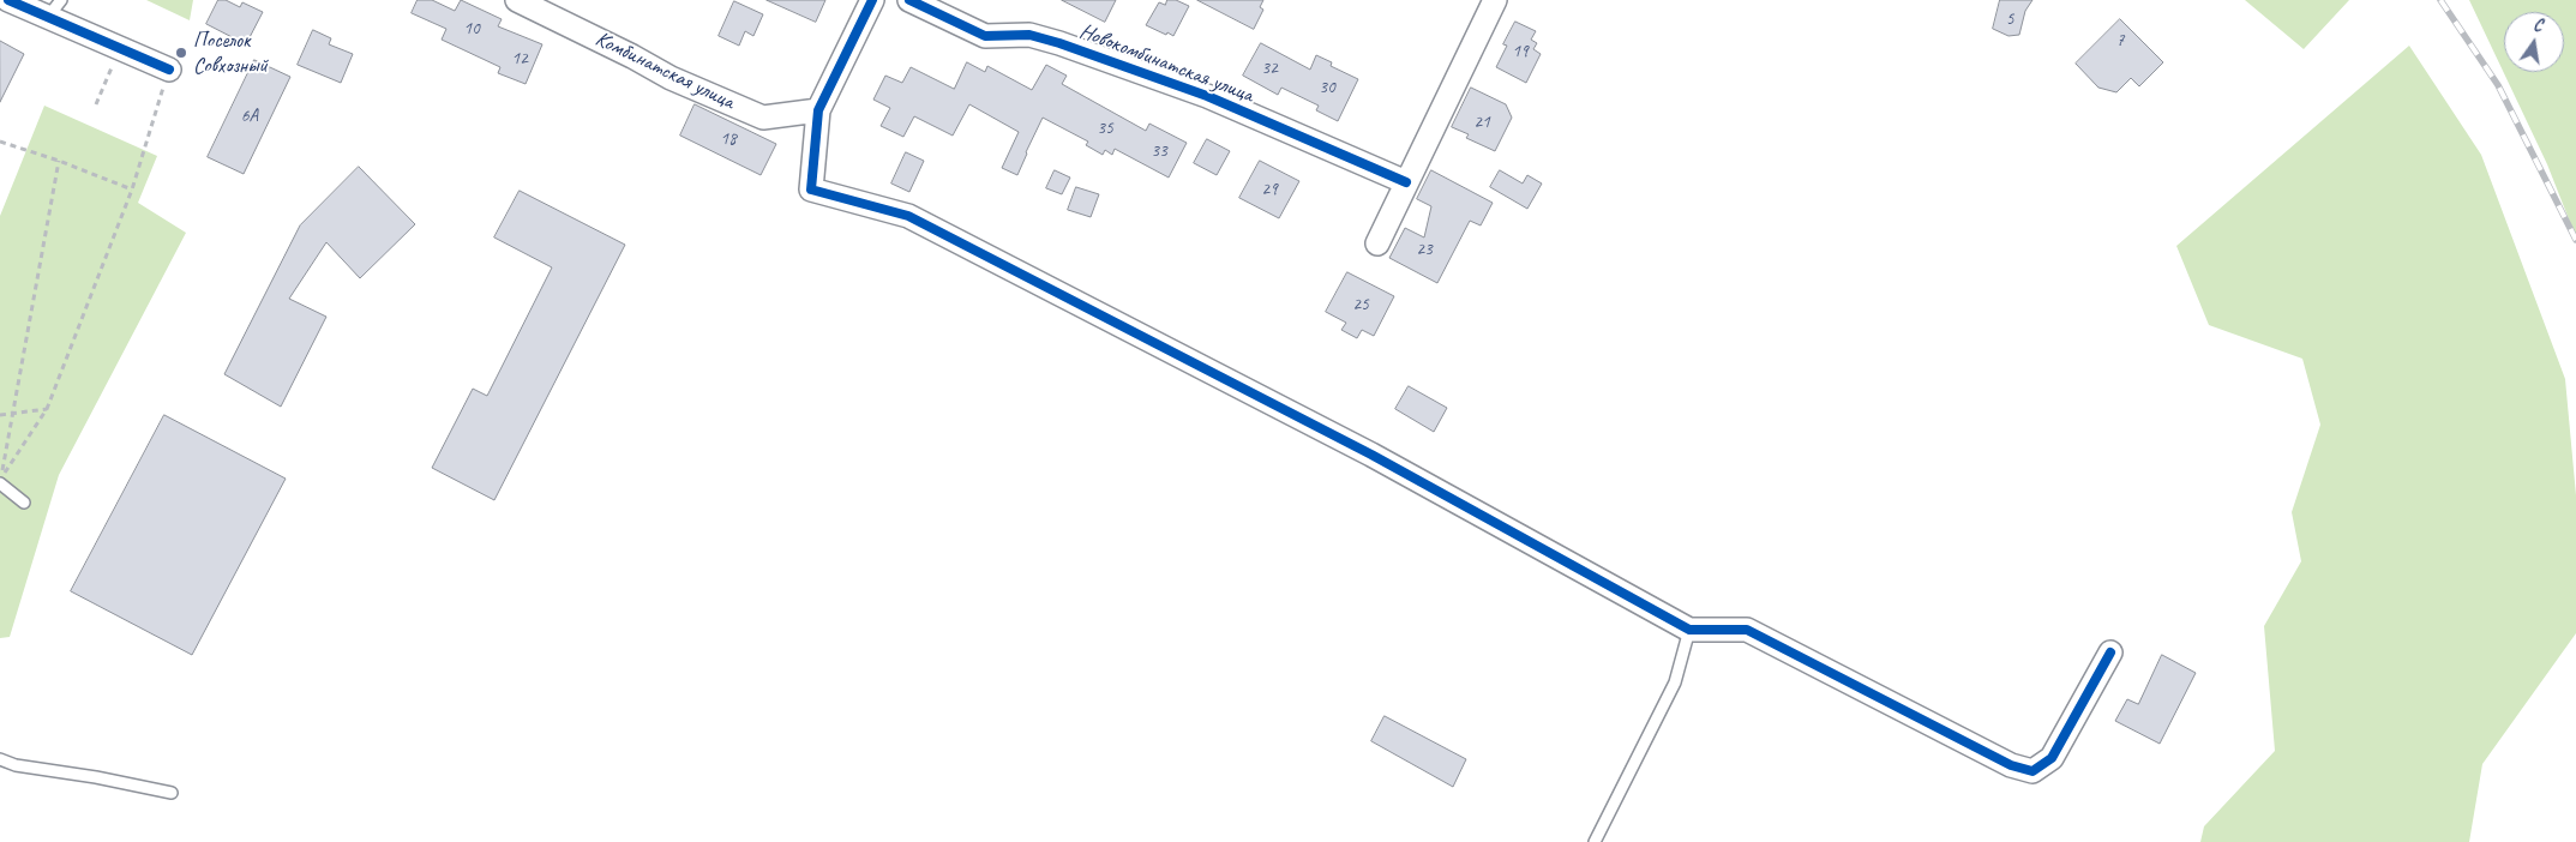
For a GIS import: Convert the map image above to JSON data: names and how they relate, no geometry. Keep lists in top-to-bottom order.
{
  "streets": {
    "street": ["Новокомбинатская улица", "Комбинатская улица"]
  },
  "places": ["Поселок Совхозный"],
  "house_numbers": [
    "5",
    "10",
    "7",
    "19",
    "12",
    "32",
    "30",
    "6А",
    "21",
    "35",
    "18",
    "33",
    "29",
    "23",
    "25"
  ],
  "north": "top"
}
